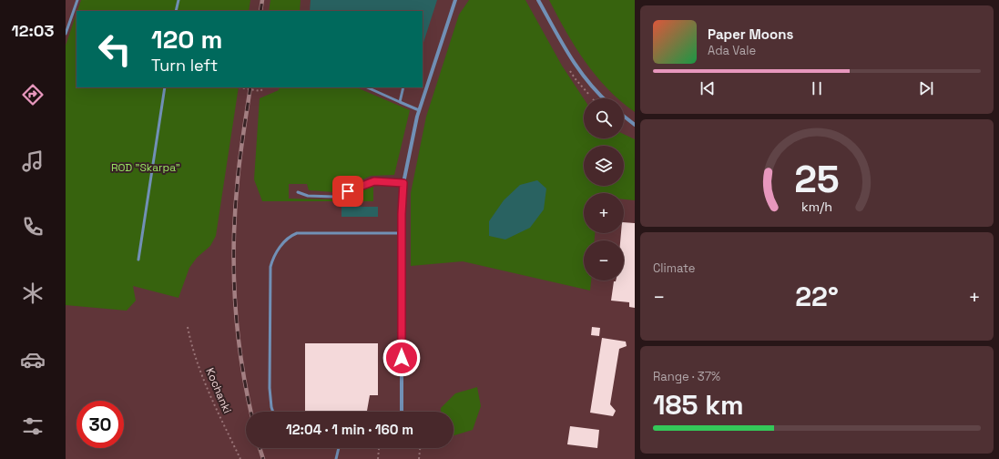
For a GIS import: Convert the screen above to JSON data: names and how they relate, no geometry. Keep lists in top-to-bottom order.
{
  "streets": {
    "path": ["Kochanki"]
  },
  "parks": ["ROD \"Skarpa\""],
  "page": {
    "tabs": "12:03",
    "turn": ["120 m", "Turn left"],
    "song": ["Paper Moons", "Ada Vale"],
    "map_buttons": ["+", "−"],
    "tile": [
      "Climate",
      ["Range · 37%", "185 km"]
    ],
    "heat": ["−", "22°", "+"],
    "limit": "30",
    "trip": "12:04 · 1 min · 160 m",
    "gauge": ["25", "km/h"]
  }
}
